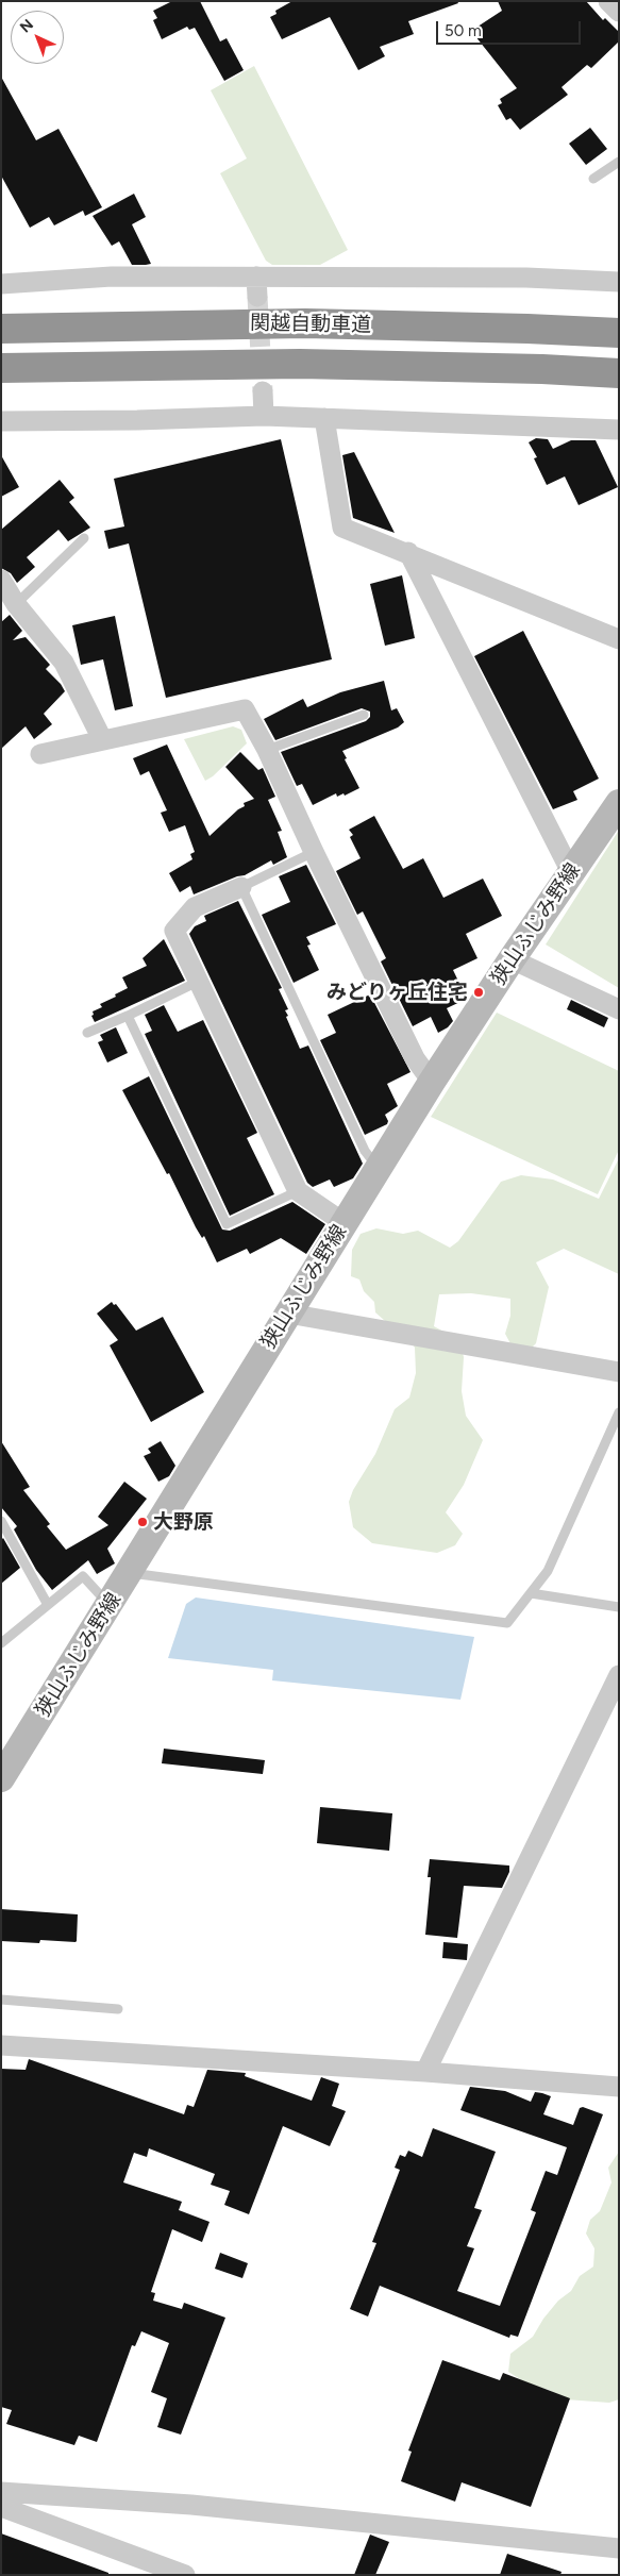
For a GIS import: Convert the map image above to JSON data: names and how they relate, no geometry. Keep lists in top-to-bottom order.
{
  "streets": {
    "highway": ["関越自動車道"],
    "main road": ["狭山ふじみ野線"]
  },
  "places": ["みどりヶ丘住宅", "大野原"],
  "scale_bar": "50 m",
  "north": "top left"
}
